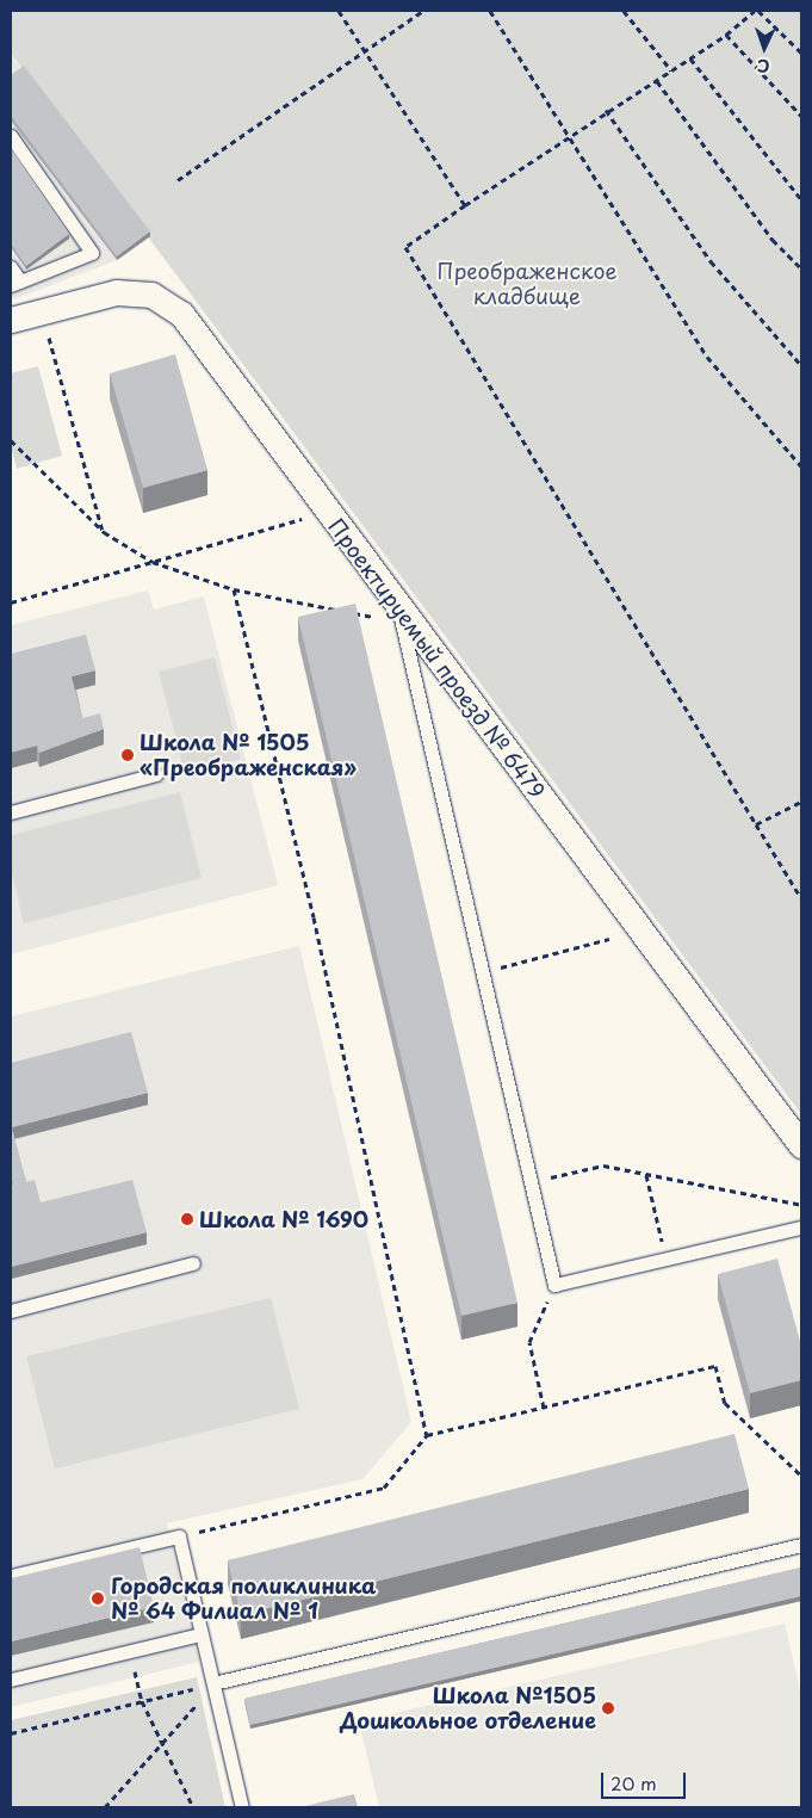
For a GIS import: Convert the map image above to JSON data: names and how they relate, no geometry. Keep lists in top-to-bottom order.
{
  "streets": {
    "street": ["Проектируемый проезд № 6479"]
  },
  "parks": ["Преображенское кладбище"],
  "places": [
    "Школа № 1505 «Преображенская»",
    "Школа № 1690",
    "Городская поликлиника № 64 Филиал № 1",
    "Школа №1505 Дошкольное отделение"
  ],
  "scale_bar": "20 m",
  "north": "bottom"
}
